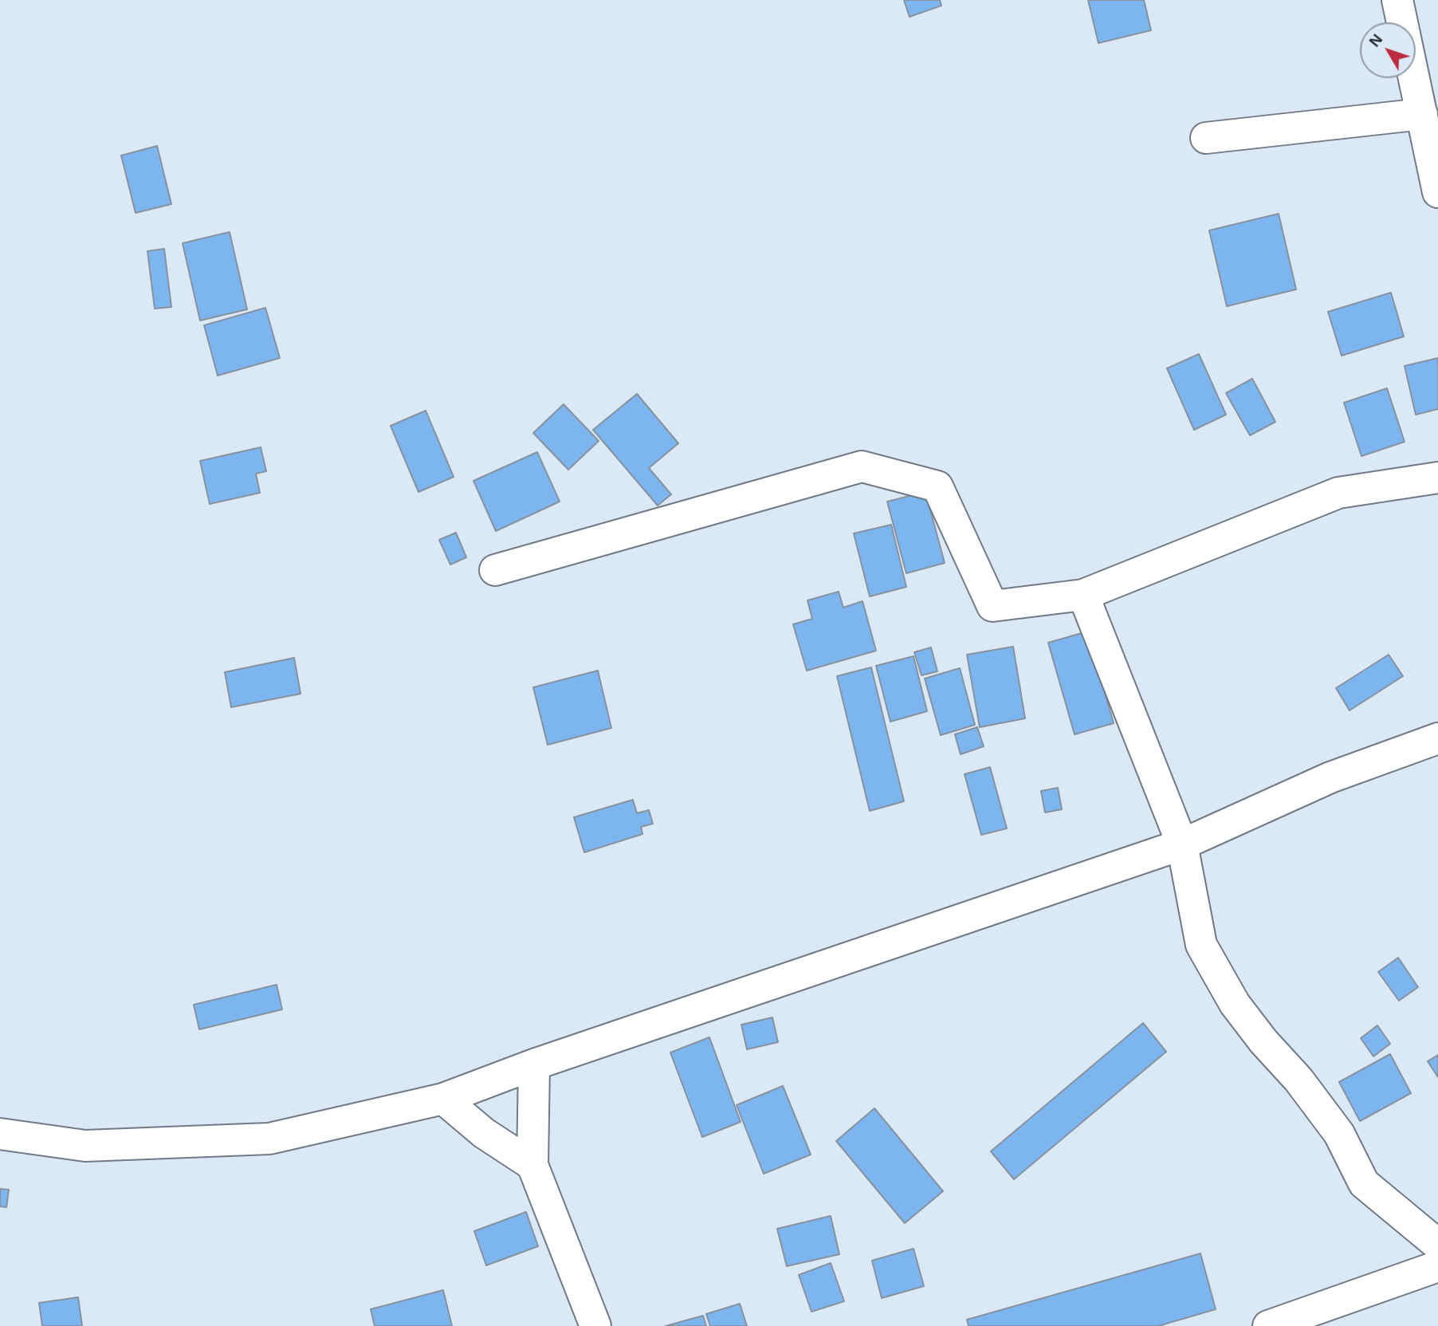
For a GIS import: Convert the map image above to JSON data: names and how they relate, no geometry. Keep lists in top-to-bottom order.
{
  "north": "top left"
}
